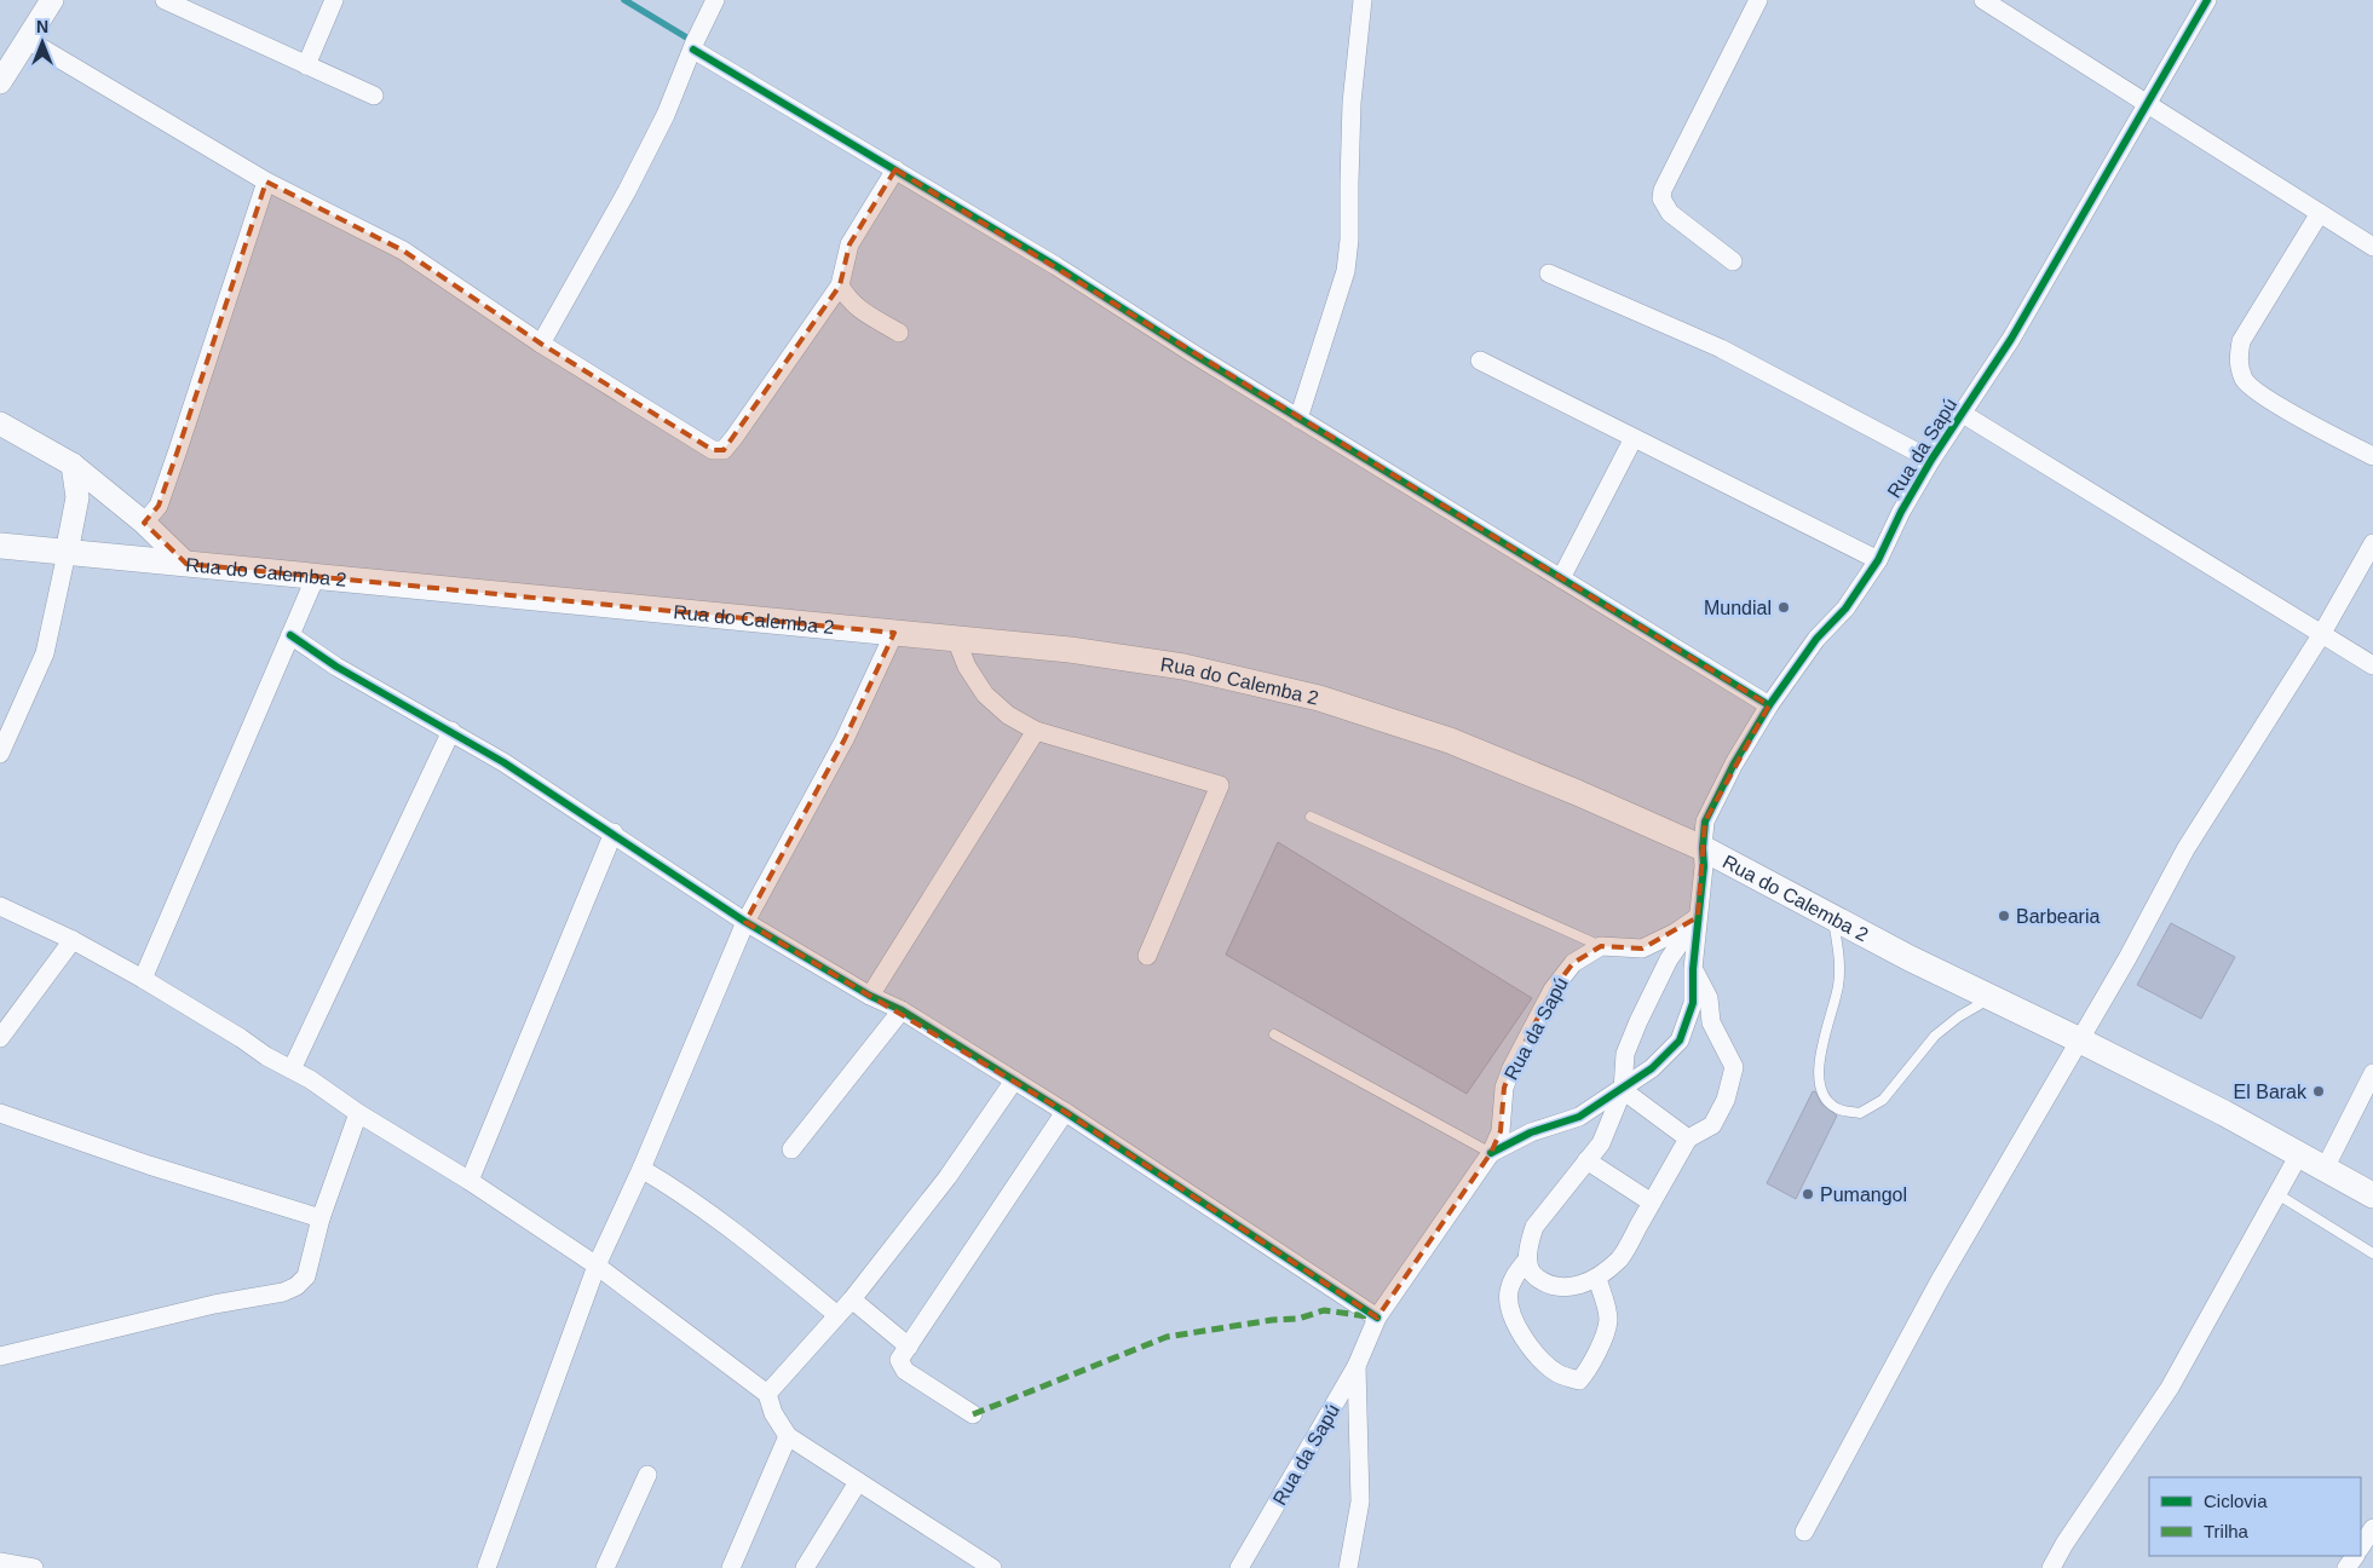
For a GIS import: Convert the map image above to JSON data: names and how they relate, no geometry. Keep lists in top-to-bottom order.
{
  "streets": {
    "main road": ["Rua do Calemba 2"],
    "street": ["Rua da Sapú"]
  },
  "crossings": [
    ["Rua da Sapú", "Rua do Calemba 2"]
  ],
  "places": [
    "Mundial",
    "Barbearia",
    "El Barak",
    "Pumangol"
  ],
  "legend": ["Ciclovia", "Trilha"],
  "north": "top"
}
